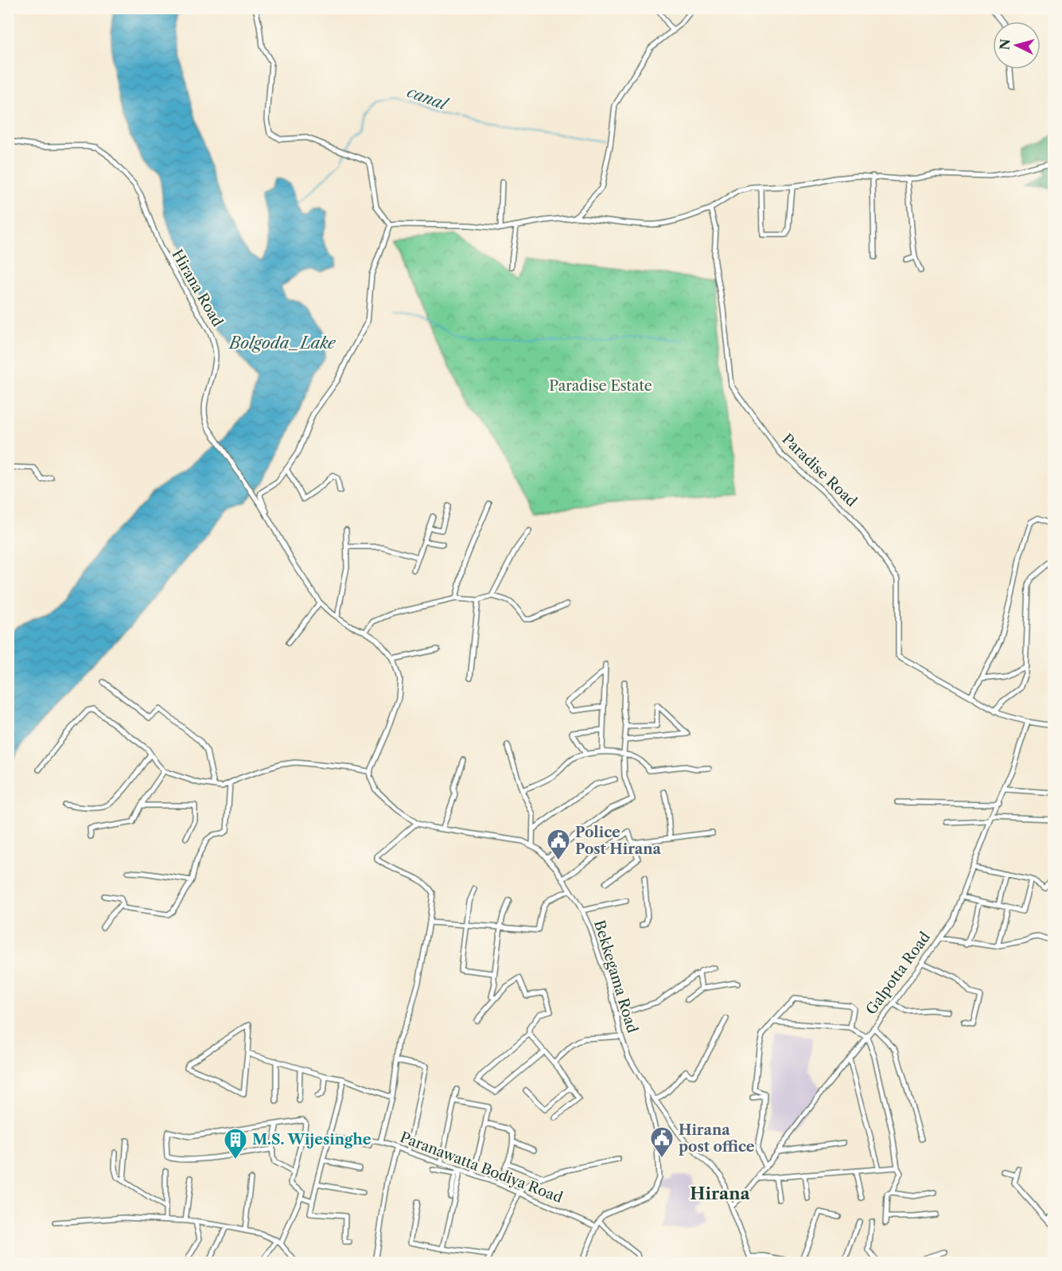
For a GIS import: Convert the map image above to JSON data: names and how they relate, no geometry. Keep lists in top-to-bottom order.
{
  "streets": {
    "street": [
      "Hirana Road",
      "Paradise Road",
      "Galpotta Road",
      "Bekkegama Road",
      "Paranawatta Bodiya Road"
    ]
  },
  "crossings": [
    ["Paradise Road", "Galpotta Road"],
    ["Bekkegama Road", "Paranawatta Bodiya Road"]
  ],
  "districts": ["Hirana"],
  "water": ["canal", "Bolgoda_Lake"],
  "parks": ["Paradise Estate"],
  "places": {
    "public building": ["Police Post Hirana", "Hirana post office"],
    "building": ["M.S. Wijesinghe"]
  },
  "north": "left"
}
